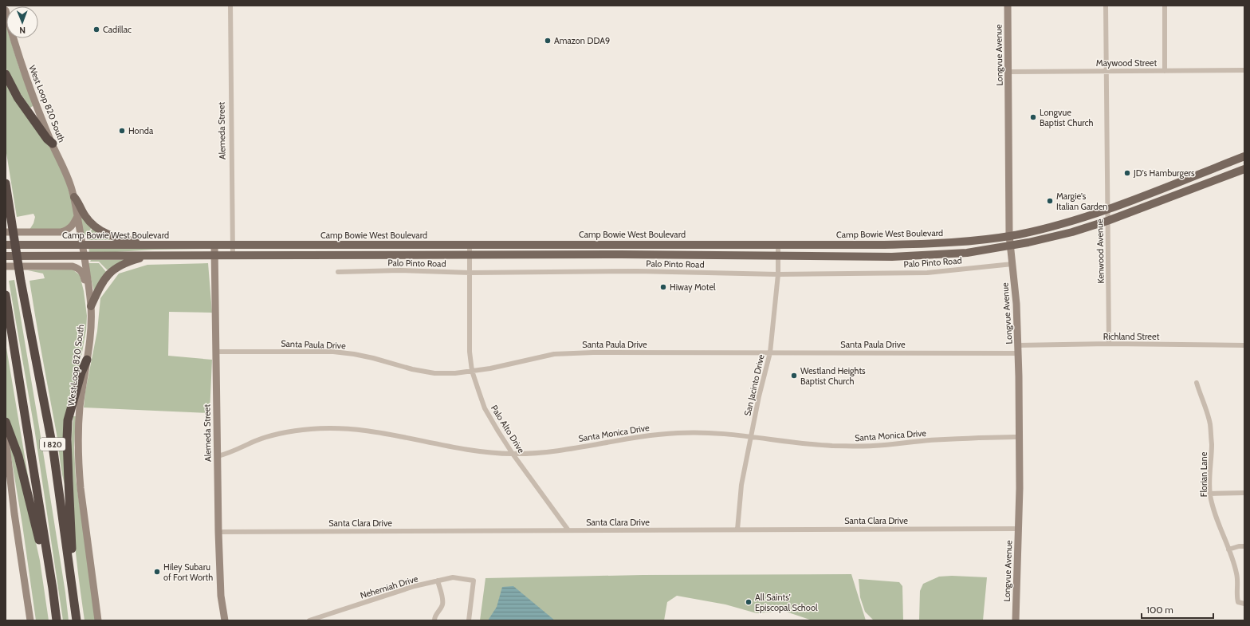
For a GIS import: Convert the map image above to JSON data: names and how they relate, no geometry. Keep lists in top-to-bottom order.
{
  "streets": {
    "highway": ["I 820"],
    "main road": [
      "Longvue Avenue",
      "West Loop 820 South",
      "Alemeda Street",
      "Camp Bowie West Boulevard"
    ],
    "street": [
      "Maywood Street",
      "Kenwood Avenue",
      "Palo Pinto Road",
      "Richland Street",
      "Santa Paula Drive",
      "San Jacinto Drive",
      "Palo Alto Drive",
      "Santa Monica Drive",
      "Florian Lane",
      "Santa Clara Drive",
      "Nehemiah Drive"
    ]
  },
  "crossings": [
    ["Longvue Avenue", "Maywood Street"],
    ["Longvue Avenue", "Camp Bowie West Boulevard"],
    ["Longvue Avenue", "Palo Pinto Road"],
    ["Longvue Avenue", "Richland Street"],
    ["Longvue Avenue", "Santa Paula Drive"],
    ["Longvue Avenue", "Santa Monica Drive"],
    ["Longvue Avenue", "Santa Clara Drive"],
    ["Maywood Street", "Kenwood Avenue"],
    ["West Loop 820 South", "Camp Bowie West Boulevard"],
    ["Alemeda Street", "Camp Bowie West Boulevard"],
    ["Alemeda Street", "Santa Paula Drive"],
    ["Alemeda Street", "Santa Monica Drive"],
    ["Alemeda Street", "Santa Clara Drive"],
    ["Camp Bowie West Boulevard", "Kenwood Avenue"],
    ["Camp Bowie West Boulevard", "San Jacinto Drive"],
    ["Camp Bowie West Boulevard", "Palo Alto Drive"],
    ["Kenwood Avenue", "Richland Street"],
    ["Palo Pinto Road", "San Jacinto Drive"],
    ["Palo Pinto Road", "Palo Alto Drive"],
    ["Santa Paula Drive", "San Jacinto Drive"],
    ["Santa Paula Drive", "Palo Alto Drive"],
    ["San Jacinto Drive", "Santa Monica Drive"],
    ["San Jacinto Drive", "Santa Clara Drive"],
    ["Palo Alto Drive", "Santa Monica Drive"],
    ["Palo Alto Drive", "Santa Clara Drive"]
  ],
  "places": [
    "Cadillac",
    "Amazon DDA9",
    "Longvue Baptist Church",
    "Honda",
    "JD's Hamburgers",
    "Margie's Italian Garden",
    "Hiway Motel",
    "Westland Heights Baptist Church",
    "Hiley Subaru of Fort Worth",
    "All Saints' Episcopal School"
  ],
  "scale_bar": "100 m",
  "north": "bottom"
}
